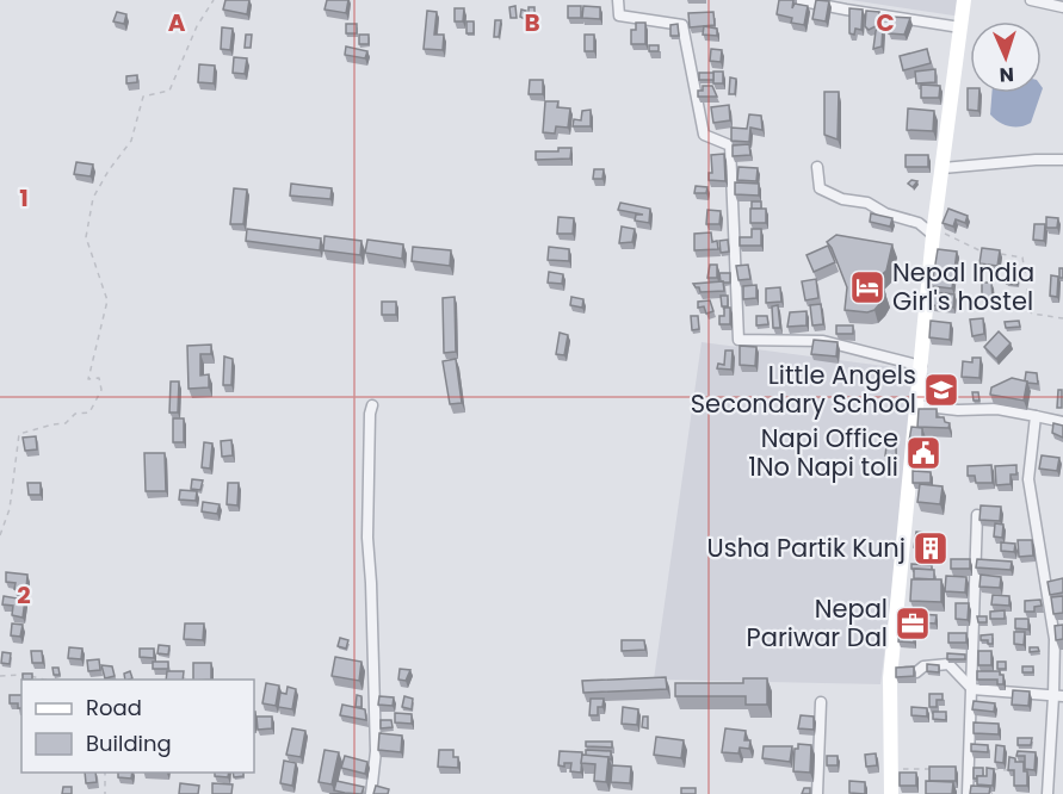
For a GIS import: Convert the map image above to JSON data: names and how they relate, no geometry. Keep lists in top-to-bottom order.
{
  "places": {
    "hotel": ["Nepal India Girl's hostel"],
    "school or university": ["Little Angels Secondary School"],
    "public building": ["Napi Office 1No Napi toli"],
    "building": ["Usha Partik Kunj"],
    "office": ["Nepal Pariwar Dal"]
  },
  "legend": ["Road", "Building"],
  "north": "bottom",
  "grid": {
    "columns": ["A", "B", "C"],
    "rows": ["1", "2"]
  }
}
